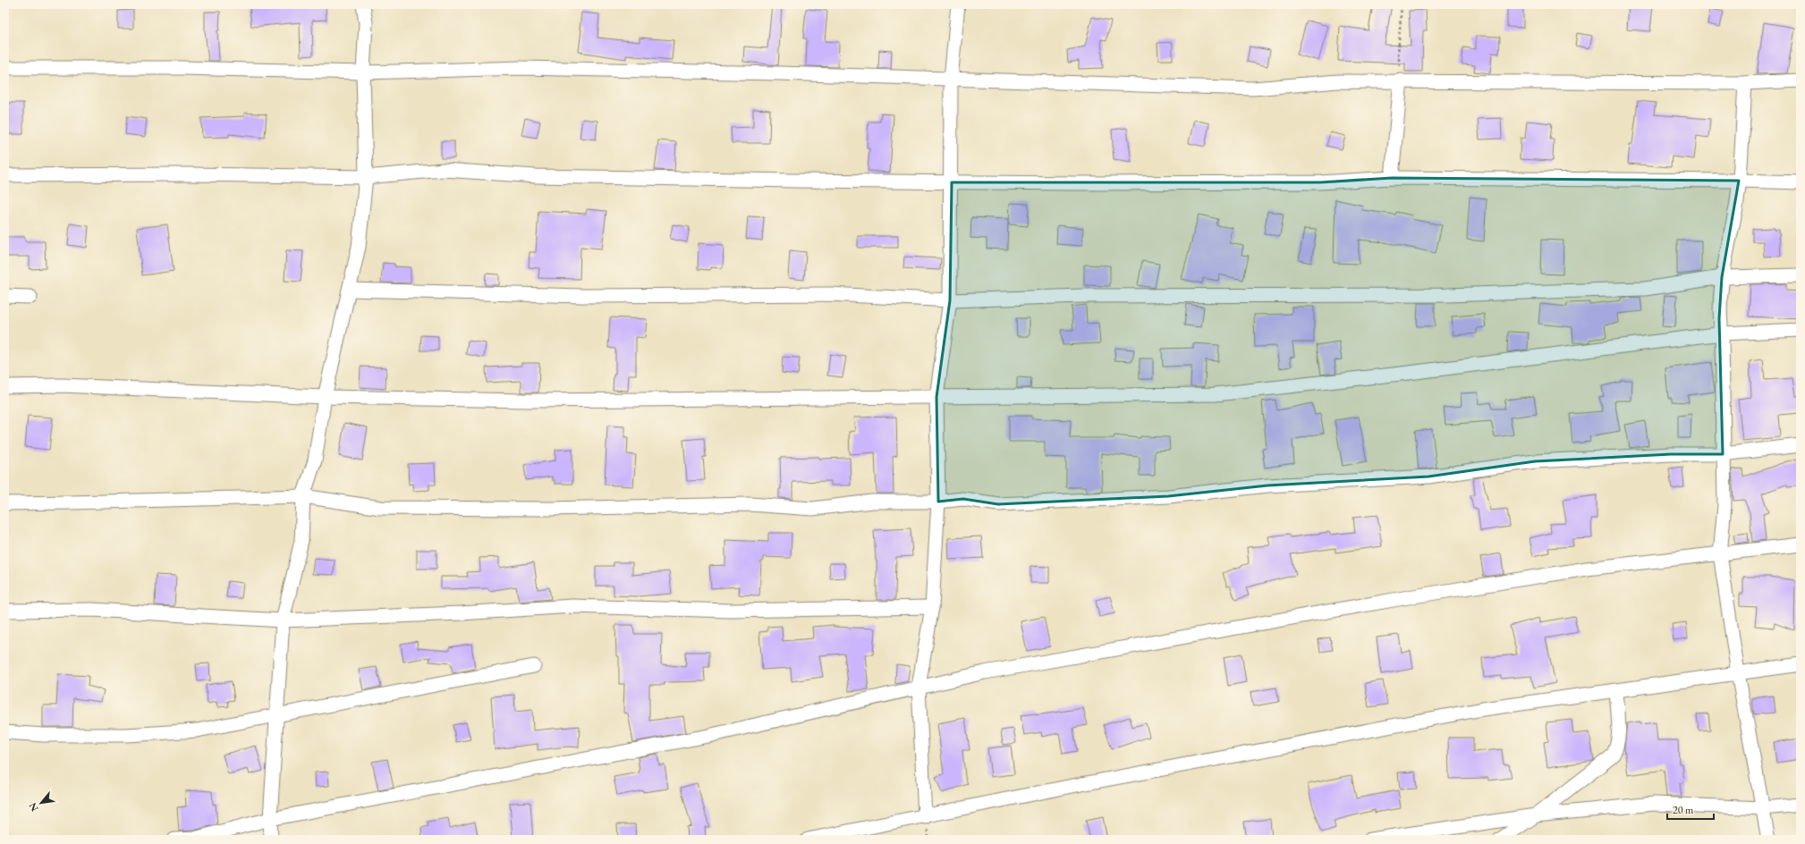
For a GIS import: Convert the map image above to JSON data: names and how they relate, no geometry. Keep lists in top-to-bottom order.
{
  "scale_bar": "20 m",
  "north": "bottom left"
}
